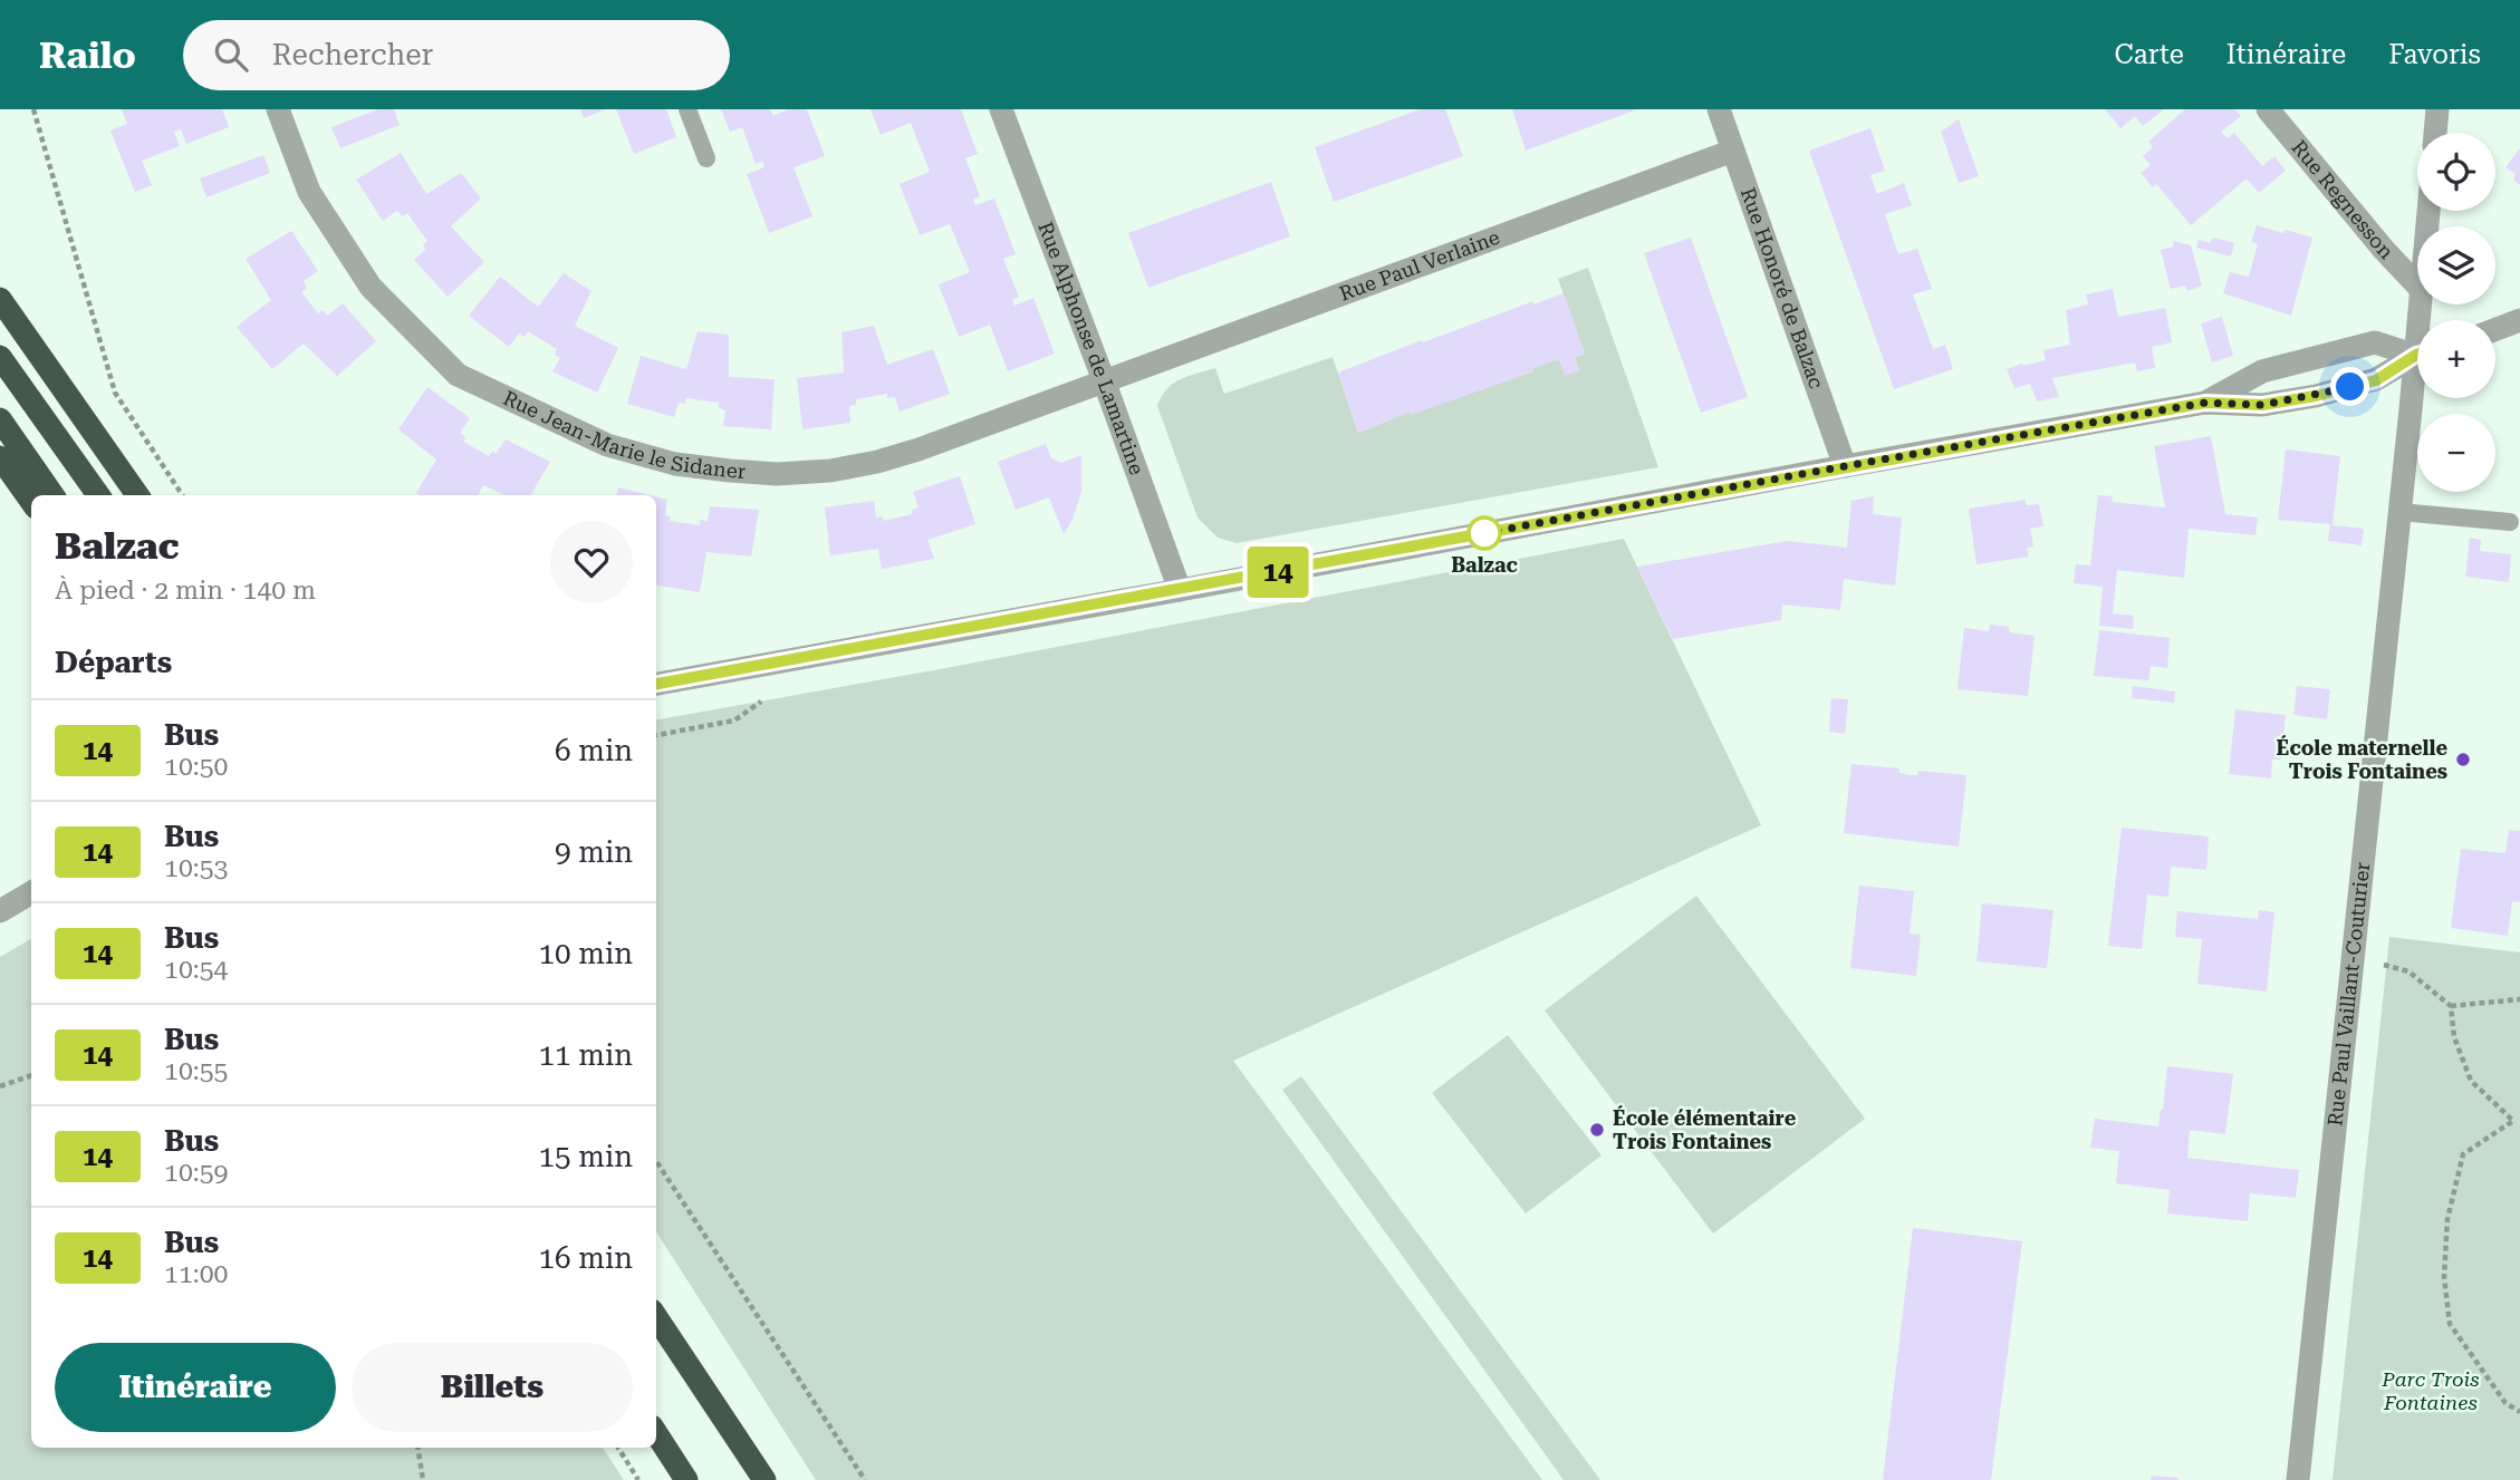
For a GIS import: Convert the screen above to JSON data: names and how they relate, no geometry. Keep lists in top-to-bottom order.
{
  "streets": {
    "street": [
      "Rue Regnesson",
      "Rue Paul Verlaine",
      "Rue Honoré de Balzac",
      "Rue Alphonse de Lamartine",
      "Rue Jean-Marie le Sidaner",
      "Rue Paul Vaillant-Couturier"
    ]
  },
  "crossings": [
    ["Rue Paul Verlaine", "Rue Honoré de Balzac"],
    ["Rue Paul Verlaine", "Rue Alphonse de Lamartine"],
    ["Rue Paul Verlaine", "Rue Jean-Marie le Sidaner"],
    ["Rue Alphonse de Lamartine", "Rue Jean-Marie le Sidaner"]
  ],
  "parks": ["Parc Trois Fontaines"],
  "places": ["Balzac", "École maternelle Trois Fontaines", "École élémentaire Trois Fontaines"],
  "lines": ["bus line 14"],
  "page": {
    "header": "Railo",
    "search": "Rechercher",
    "nav": ["Carte", "Itinéraire", "Favoris"],
    "on_map": "14",
    "map_buttons": ["+", "−"],
    "heading": [
      ["Balzac", "À pied · 2 min · 140 m"],
      "Départs"
    ],
    "list": [
      {
        "mark": "14",
        "name": "Bus",
        "note": "10:50",
        "value": "6 min"
      },
      {
        "mark": "14",
        "name": "Bus",
        "note": "10:53",
        "value": "9 min"
      },
      {
        "mark": "14",
        "name": "Bus",
        "note": "10:54",
        "value": "10 min"
      },
      {
        "mark": "14",
        "name": "Bus",
        "note": "10:55",
        "value": "11 min"
      },
      {
        "mark": "14",
        "name": "Bus",
        "note": "10:59",
        "value": "15 min"
      },
      {
        "mark": "14",
        "name": "Bus",
        "note": "11:00",
        "value": "16 min"
      }
    ],
    "buttons": ["Itinéraire", "Billets"]
  }
}
